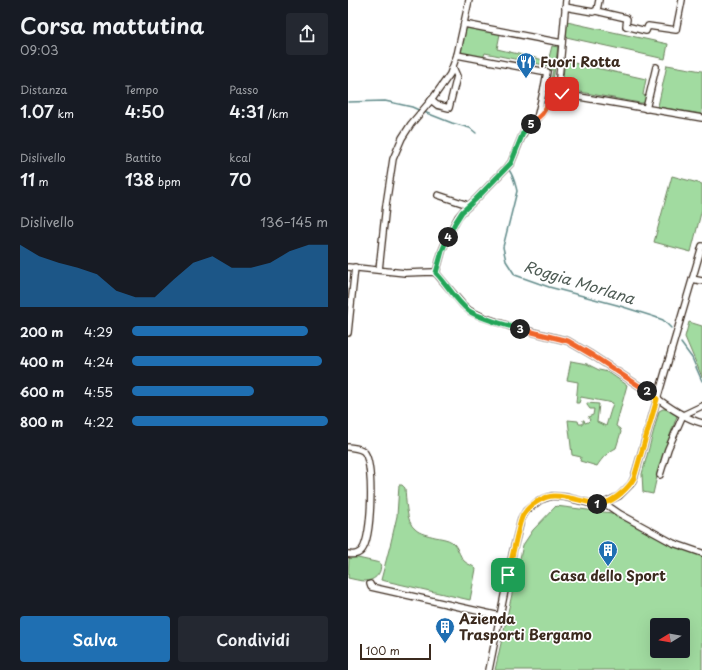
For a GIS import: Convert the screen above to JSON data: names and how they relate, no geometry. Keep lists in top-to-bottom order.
{
  "water": ["Roggia Morlana"],
  "places": {
    "restaurant": ["Fuori Rotta"],
    "building": ["Casa dello Sport", "Azienda Trasporti Bergamo"]
  },
  "scale_bar": "100 m",
  "north": "left",
  "page": {
    "heading": ["Corsa mattutina", "09:03"],
    "stats": [
      ["Distanza", "1.07 km"],
      ["Tempo", "4:50"],
      ["Passo", "4:31 /km"],
      ["Dislivello", "11 m"],
      ["Battito", "138 bpm"],
      ["kcal", "70"]
    ],
    "pins": [
      "5",
      "4",
      "3",
      "2",
      "1"
    ],
    "chart": ["Dislivello", "136–145 m"],
    "list": [
      {
        "name": "200 m",
        "note": "4:29"
      },
      {
        "name": "400 m",
        "note": "4:24"
      },
      {
        "name": "600 m",
        "note": "4:55"
      },
      {
        "name": "800 m",
        "note": "4:22"
      }
    ],
    "buttons": ["Salva", "Condividi"],
    "scale": "100 m"
  }
}
